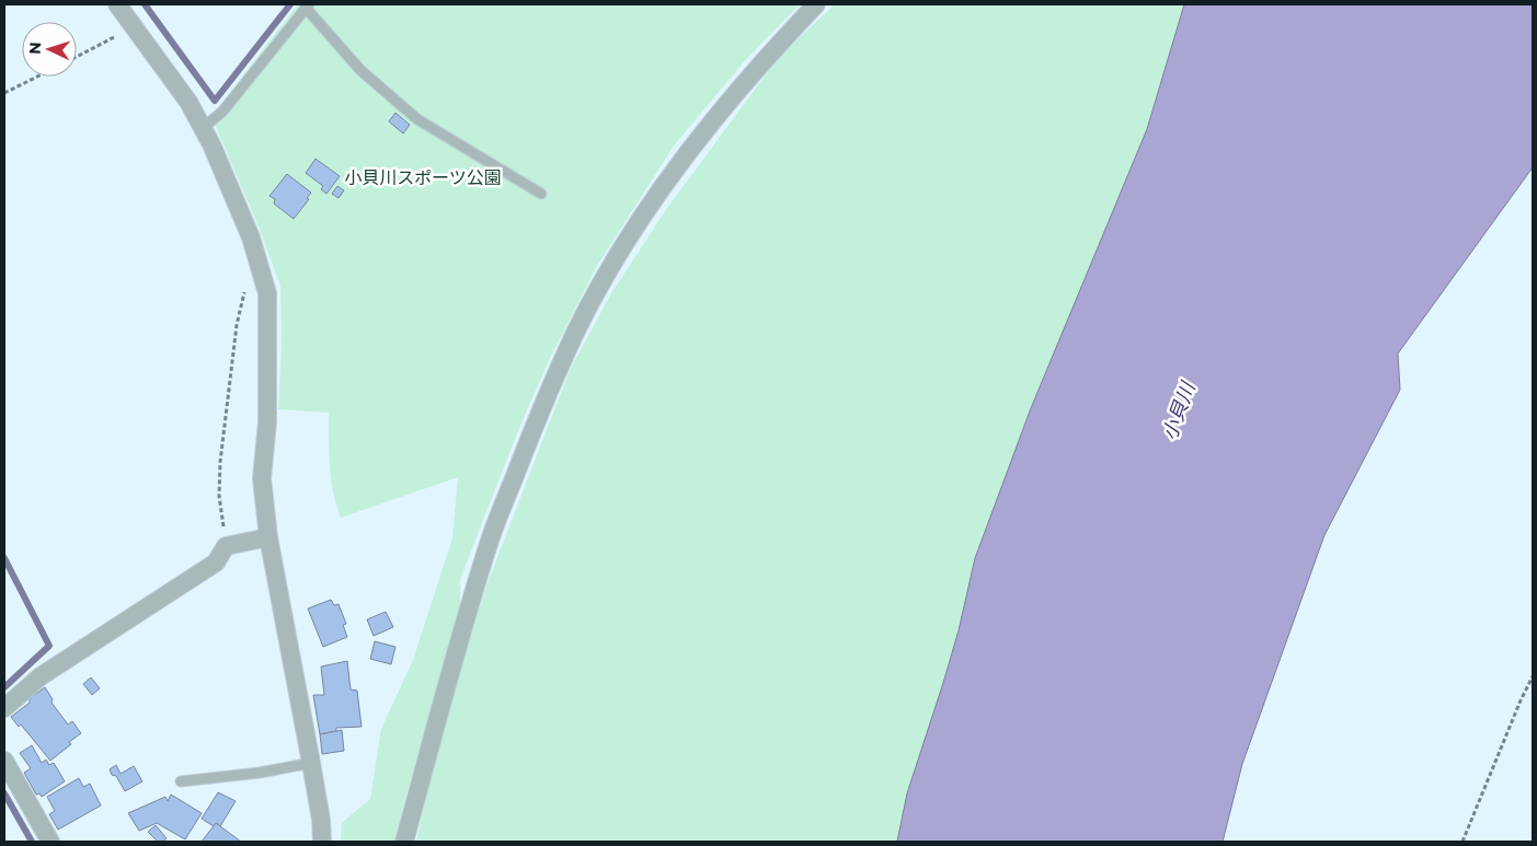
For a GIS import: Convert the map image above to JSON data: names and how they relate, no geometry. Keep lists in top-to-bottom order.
{
  "water": ["小貝川"],
  "parks": ["小貝川スポーツ公園"],
  "north": "left"
}
